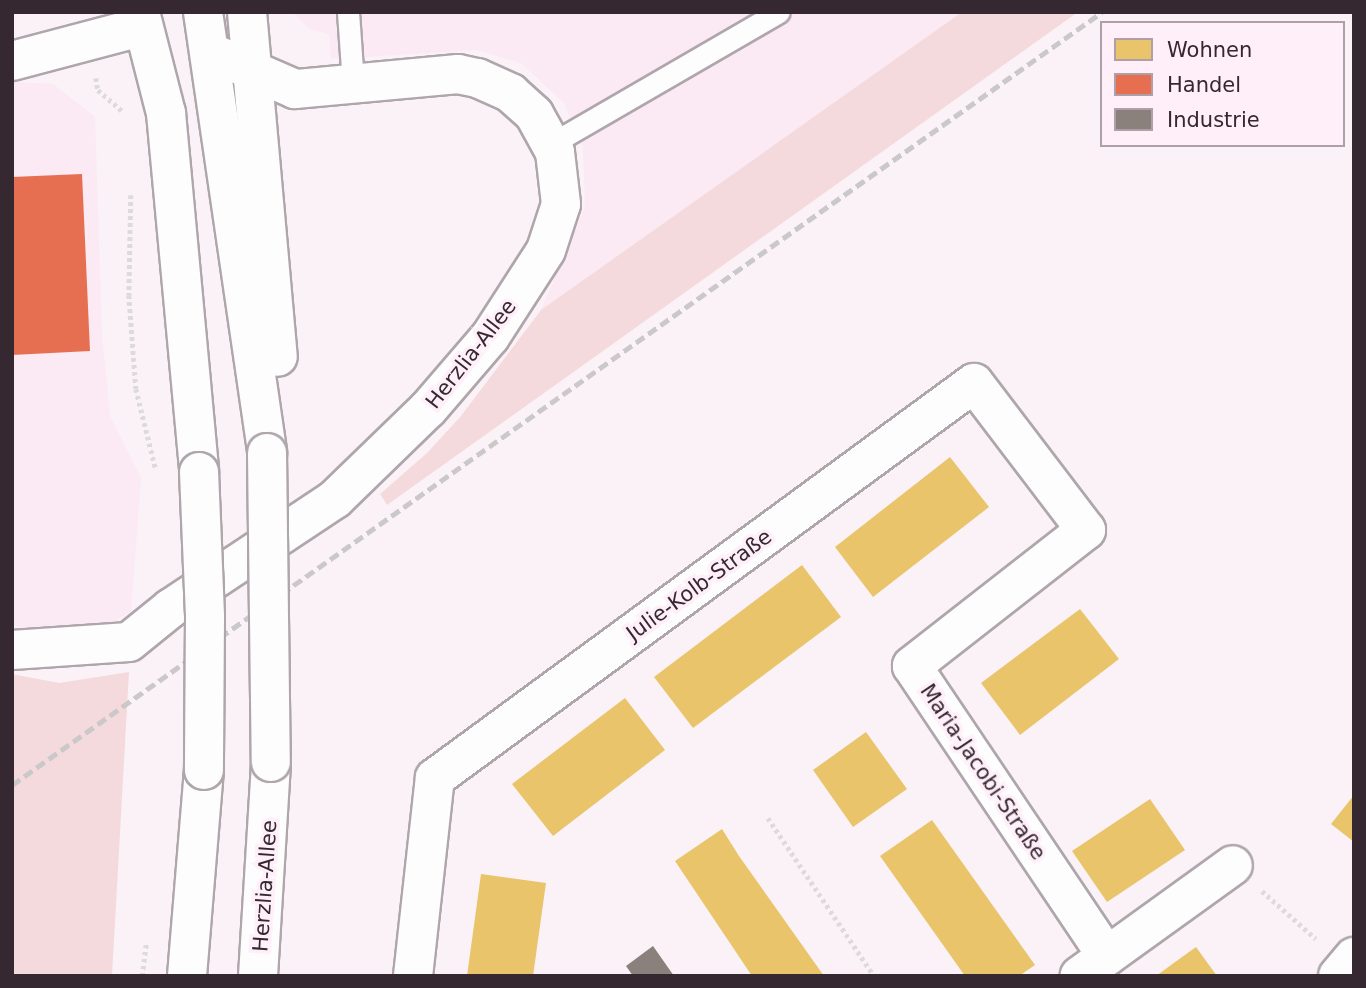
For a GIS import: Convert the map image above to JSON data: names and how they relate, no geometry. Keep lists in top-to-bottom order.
{
  "streets": {
    "street": ["Herzlia-Allee", "Julie-Kolb-Straße", "Maria-Jacobi-Straße"]
  },
  "crossings": [
    ["Julie-Kolb-Straße", "Maria-Jacobi-Straße"]
  ],
  "legend": ["Wohnen", "Handel", "Industrie"]
}
